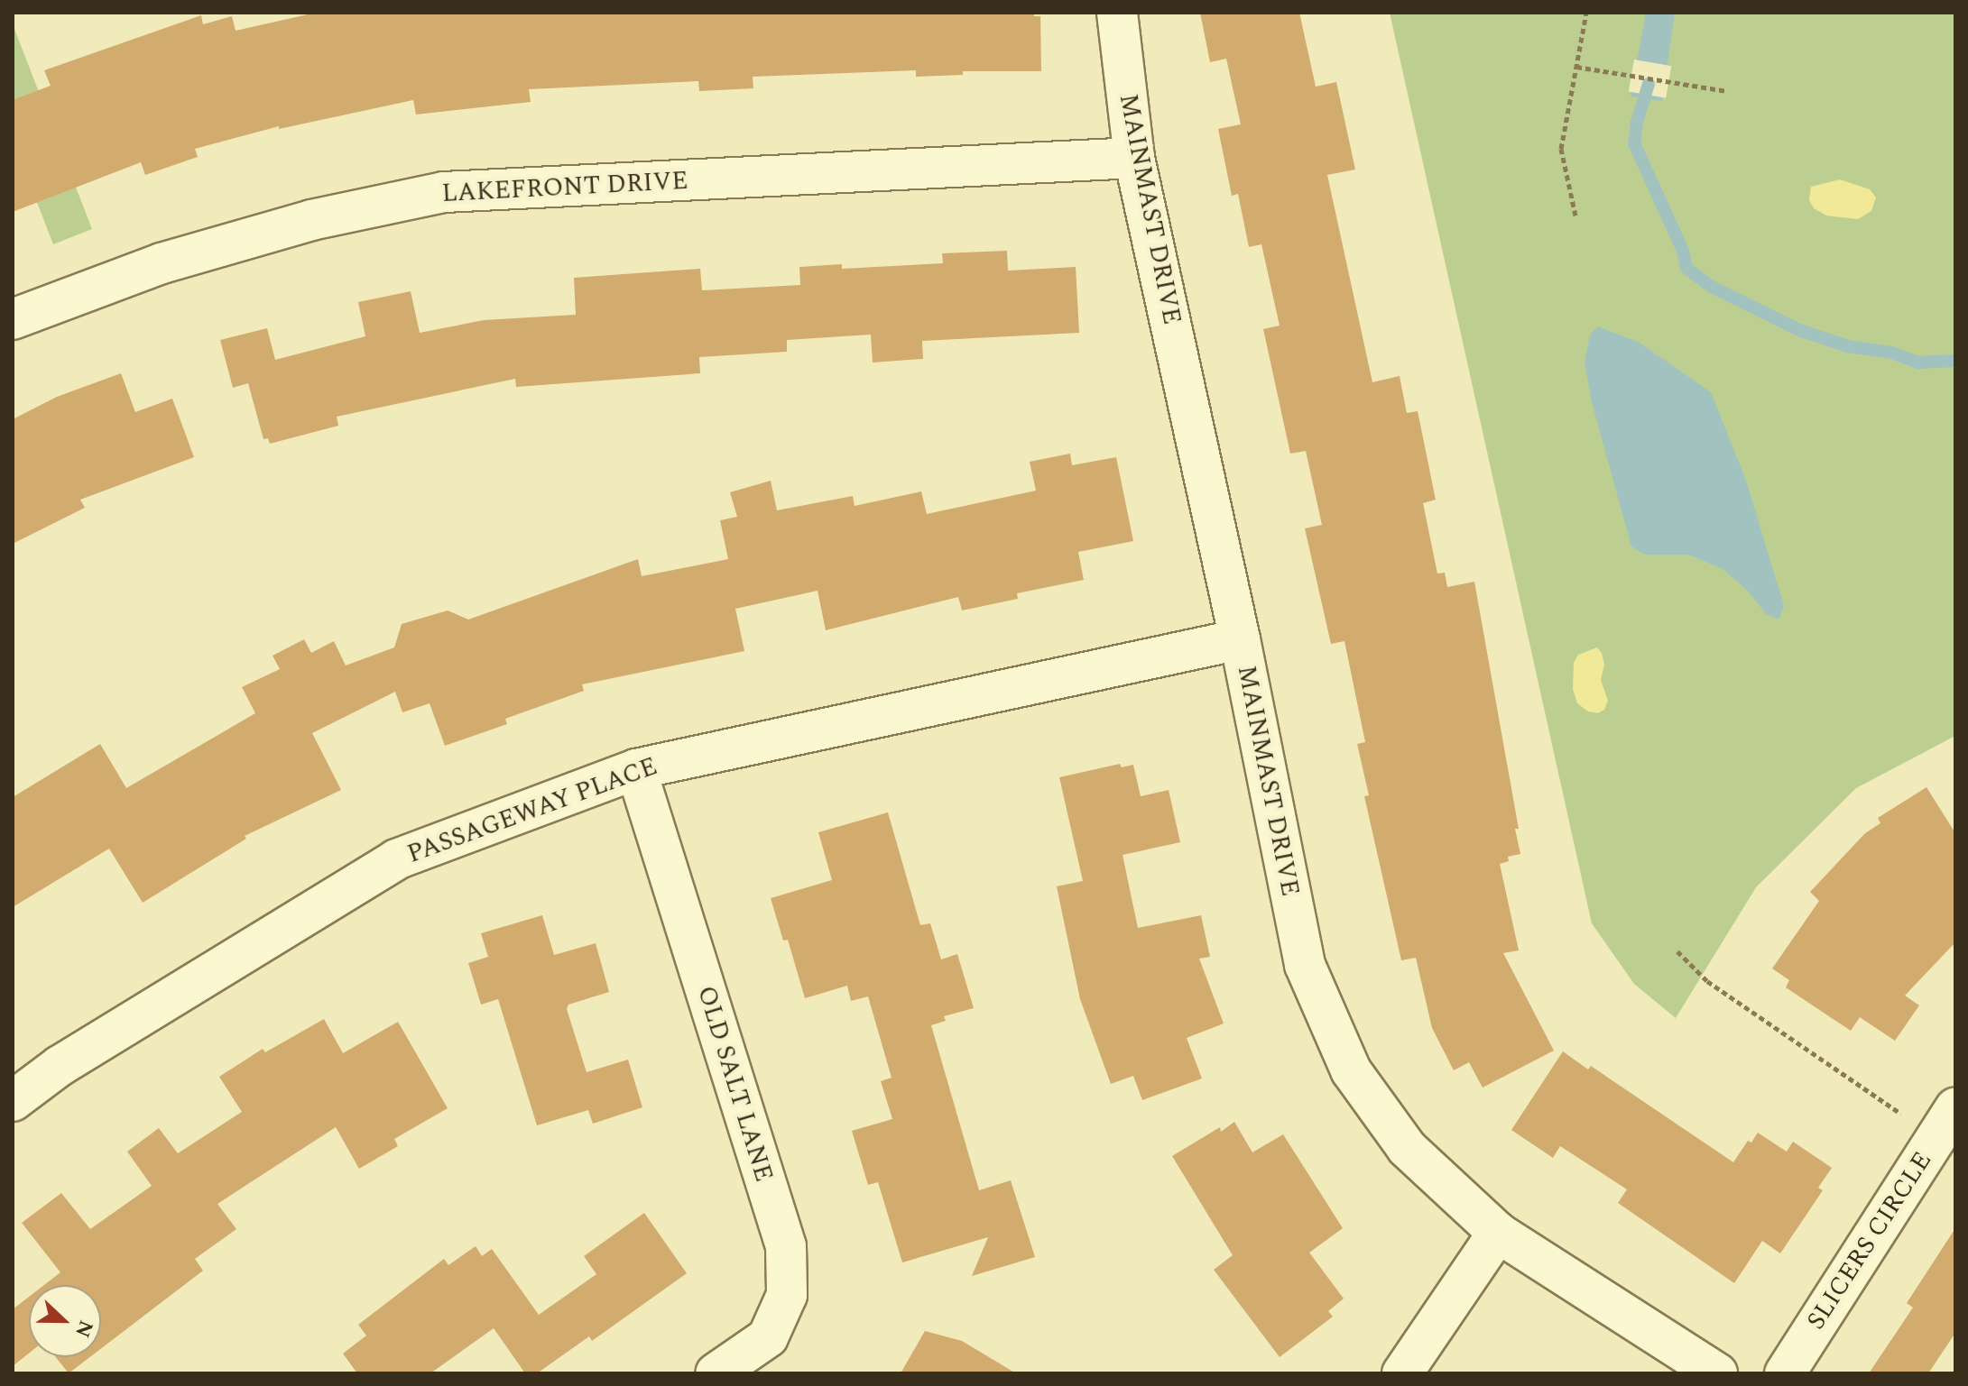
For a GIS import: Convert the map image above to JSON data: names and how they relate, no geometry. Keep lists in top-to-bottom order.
{
  "streets": {
    "street": [
      "LAKEFRONT DRIVE",
      "MAINMAST DRIVE",
      "PASSAGEWAY PLACE",
      "OLD SALT LANE",
      "SLICERS CIRCLE"
    ]
  },
  "crossings": [
    ["LAKEFRONT DRIVE", "MAINMAST DRIVE"],
    ["MAINMAST DRIVE", "PASSAGEWAY PLACE"],
    ["PASSAGEWAY PLACE", "OLD SALT LANE"]
  ],
  "north": "right"
}
